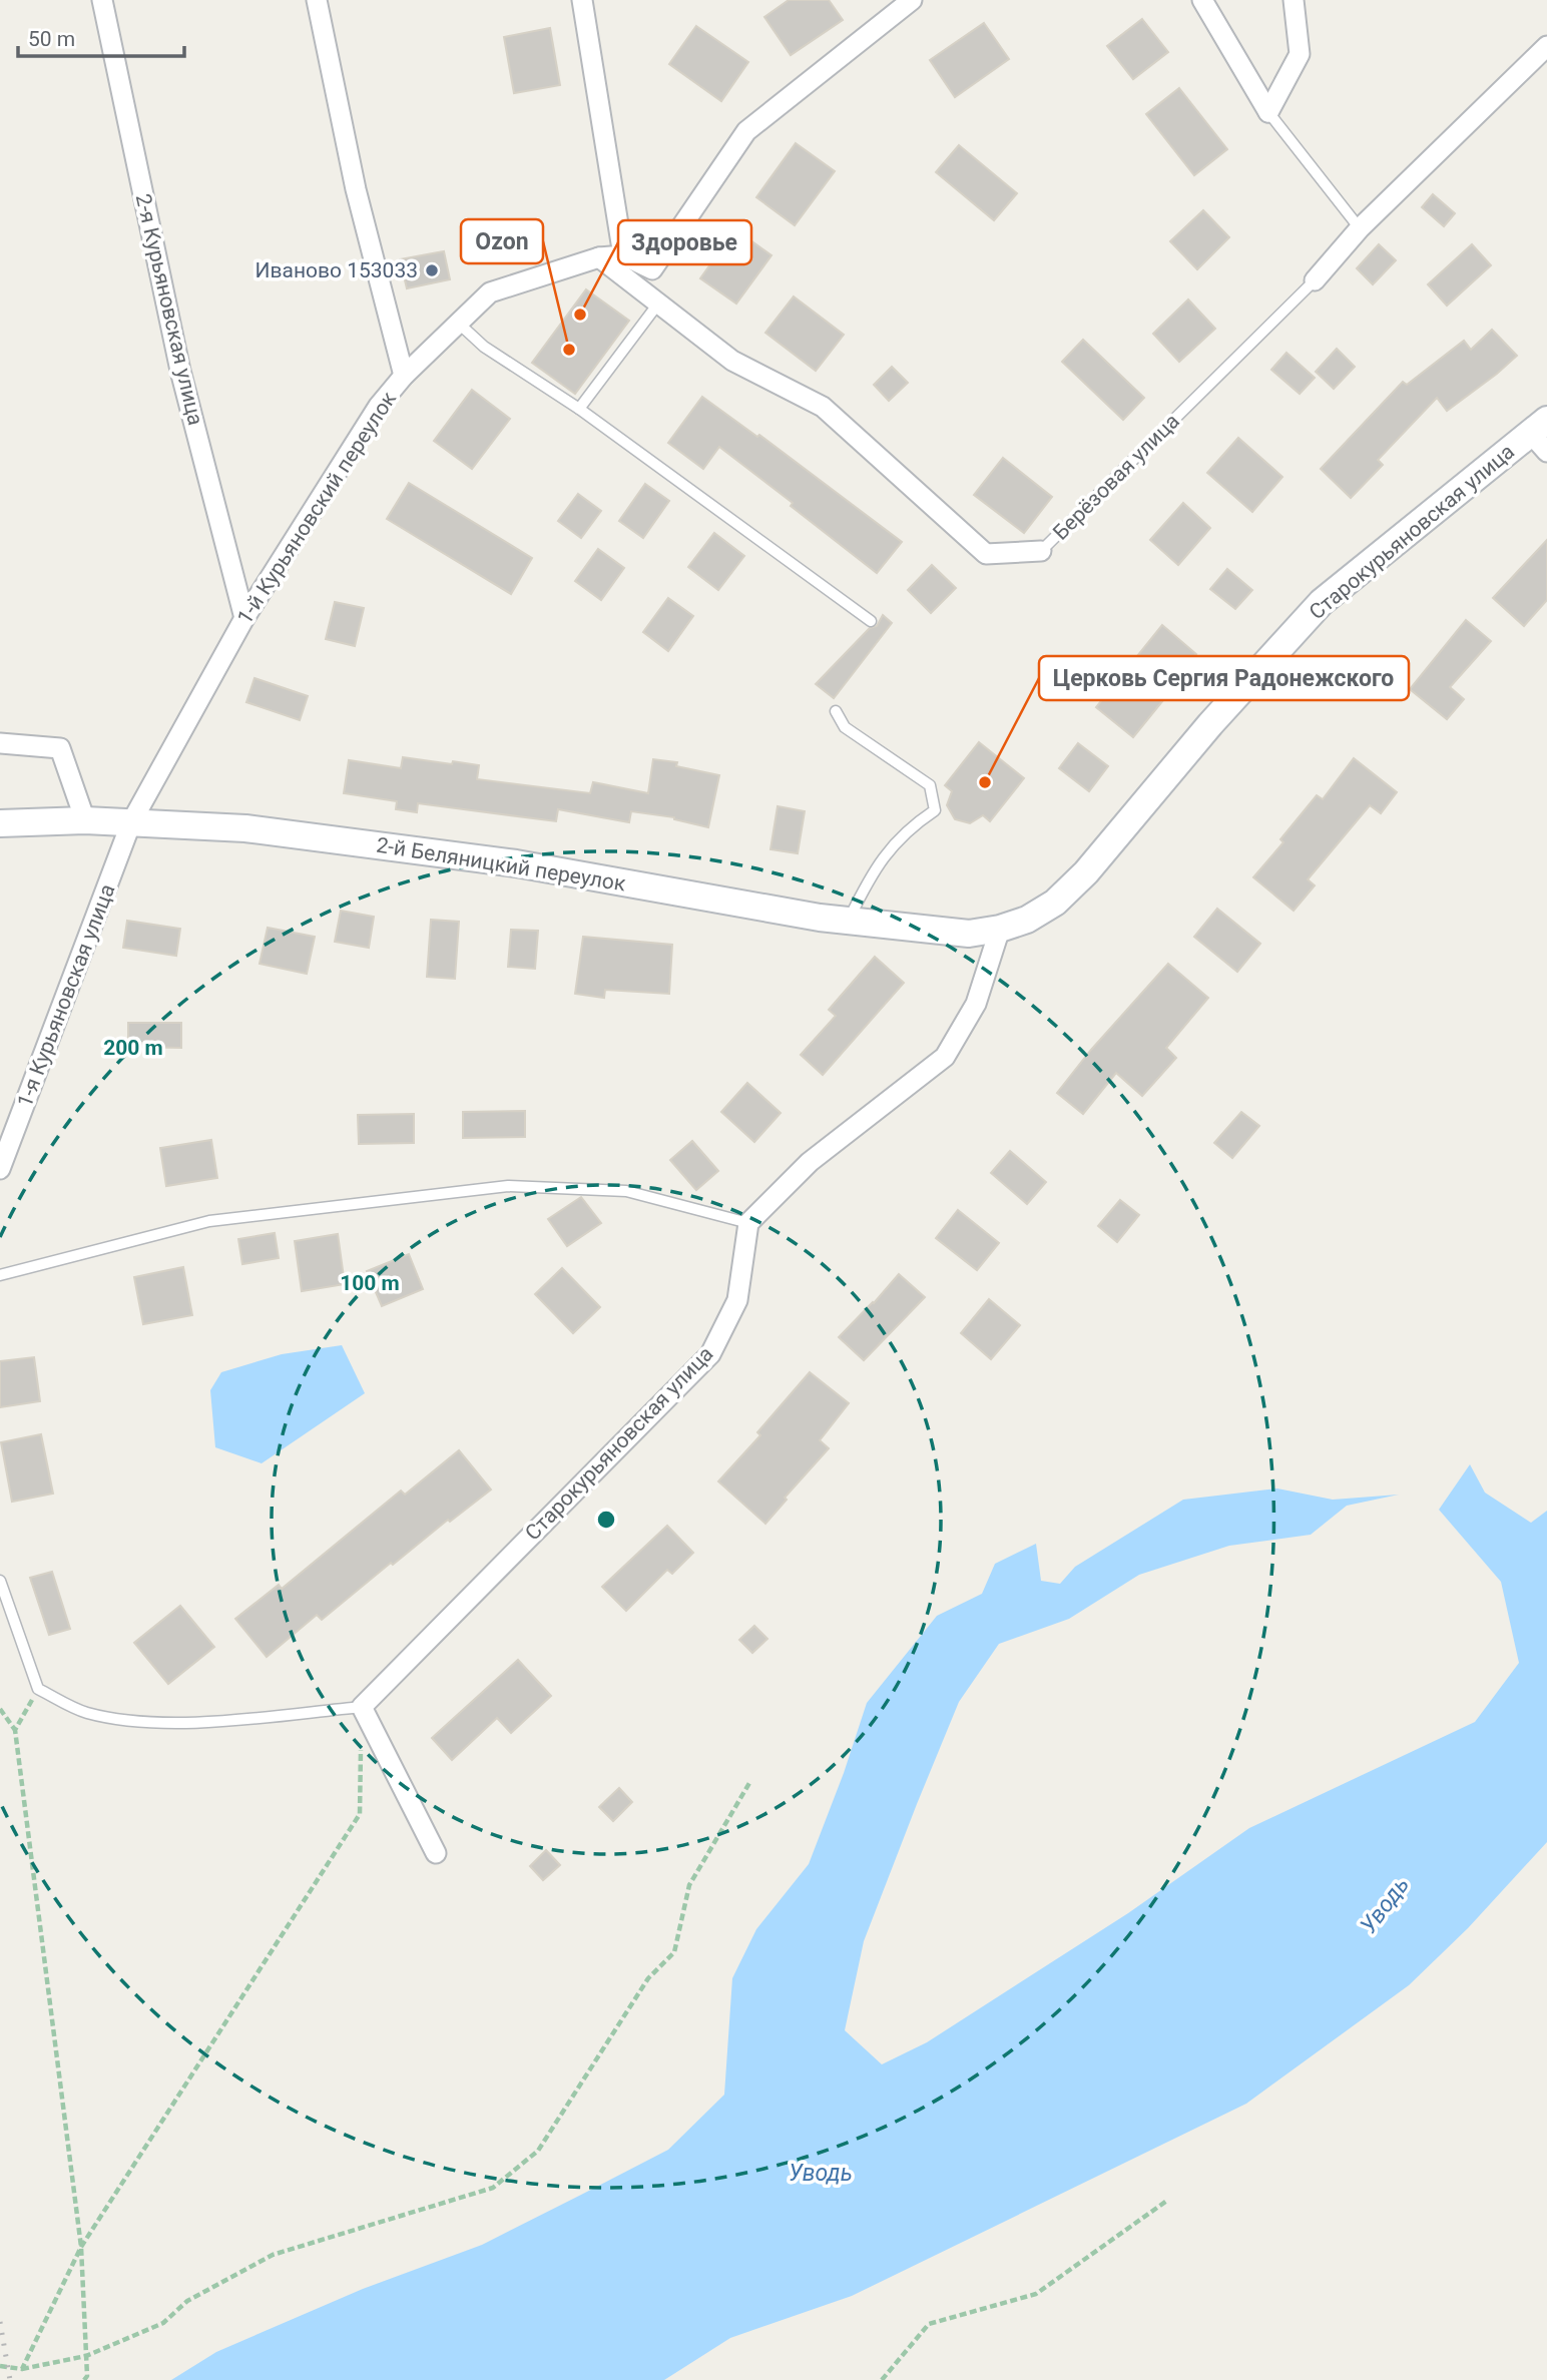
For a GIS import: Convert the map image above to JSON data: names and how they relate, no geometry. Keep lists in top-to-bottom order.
{
  "streets": {
    "main road": ["Старокурьяновская улица", "2-й Беляницкий переулок"],
    "street": [
      "2-я Курьяновская улица",
      "Берёзовая улица",
      "1-й Курьяновский переулок",
      "1-я Курьяновская улица"
    ]
  },
  "crossings": [
    ["2-я Курьяновская улица", "1-й Курьяновский переулок"],
    ["Берёзовая улица", "1-й Курьяновский переулок"],
    ["1-й Курьяновский переулок", "2-й Беляницкий переулок"],
    ["1-й Курьяновский переулок", "1-я Курьяновская улица"],
    ["Старокурьяновская улица", "2-й Беляницкий переулок"],
    ["2-й Беляницкий переулок", "1-я Курьяновская улица"]
  ],
  "water": ["Уводь"],
  "places": [
    "Иваново 153033",
    "Здоровье",
    "Ozon",
    "Церковь Сергия Радонежского"
  ],
  "scale_bar": "50 m",
  "rings": ["200 m", "100 m"]
}
